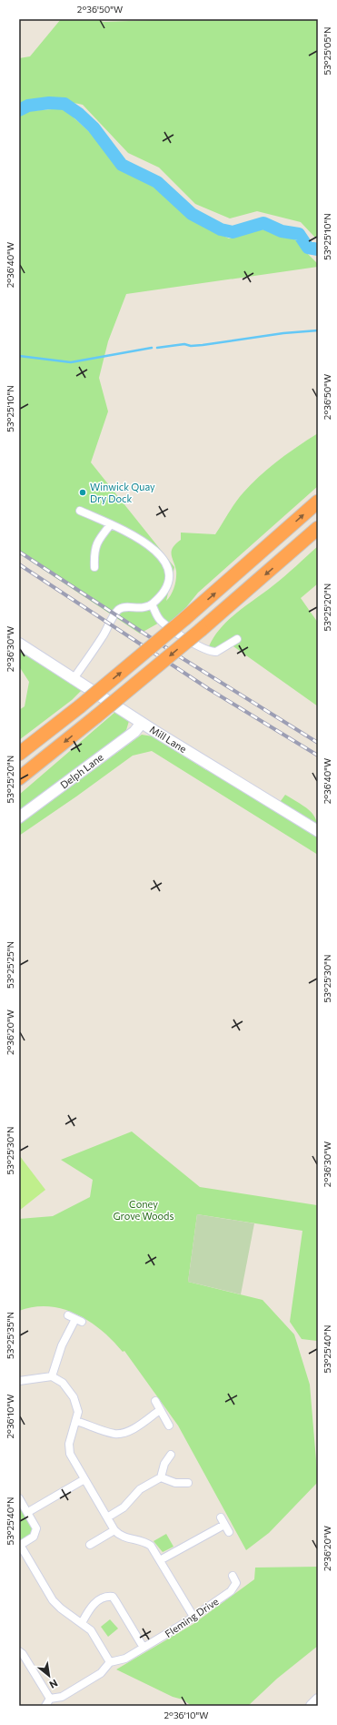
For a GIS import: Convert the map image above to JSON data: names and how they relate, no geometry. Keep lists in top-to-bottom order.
{
  "streets": {
    "street": ["Mill Lane", "Delph Lane", "Fleming Drive"]
  },
  "crossings": [
    ["Mill Lane", "Delph Lane"]
  ],
  "parks": ["Coney Grove Woods"],
  "places": ["Winwick Quay Dry Dock"],
  "north": "bottom right",
  "coordinates": [
    "2°36'50\"W",
    "53°25'05\"N",
    "53°25'10\"N",
    "2°36'40\"W",
    "53°25'20\"N",
    "2°36'30\"W",
    "53°25'25\"N",
    "53°25'30\"N",
    "2°36'20\"W",
    "53°25'35\"N",
    "53°25'40\"N",
    "2°36'10\"W"
  ]
}
